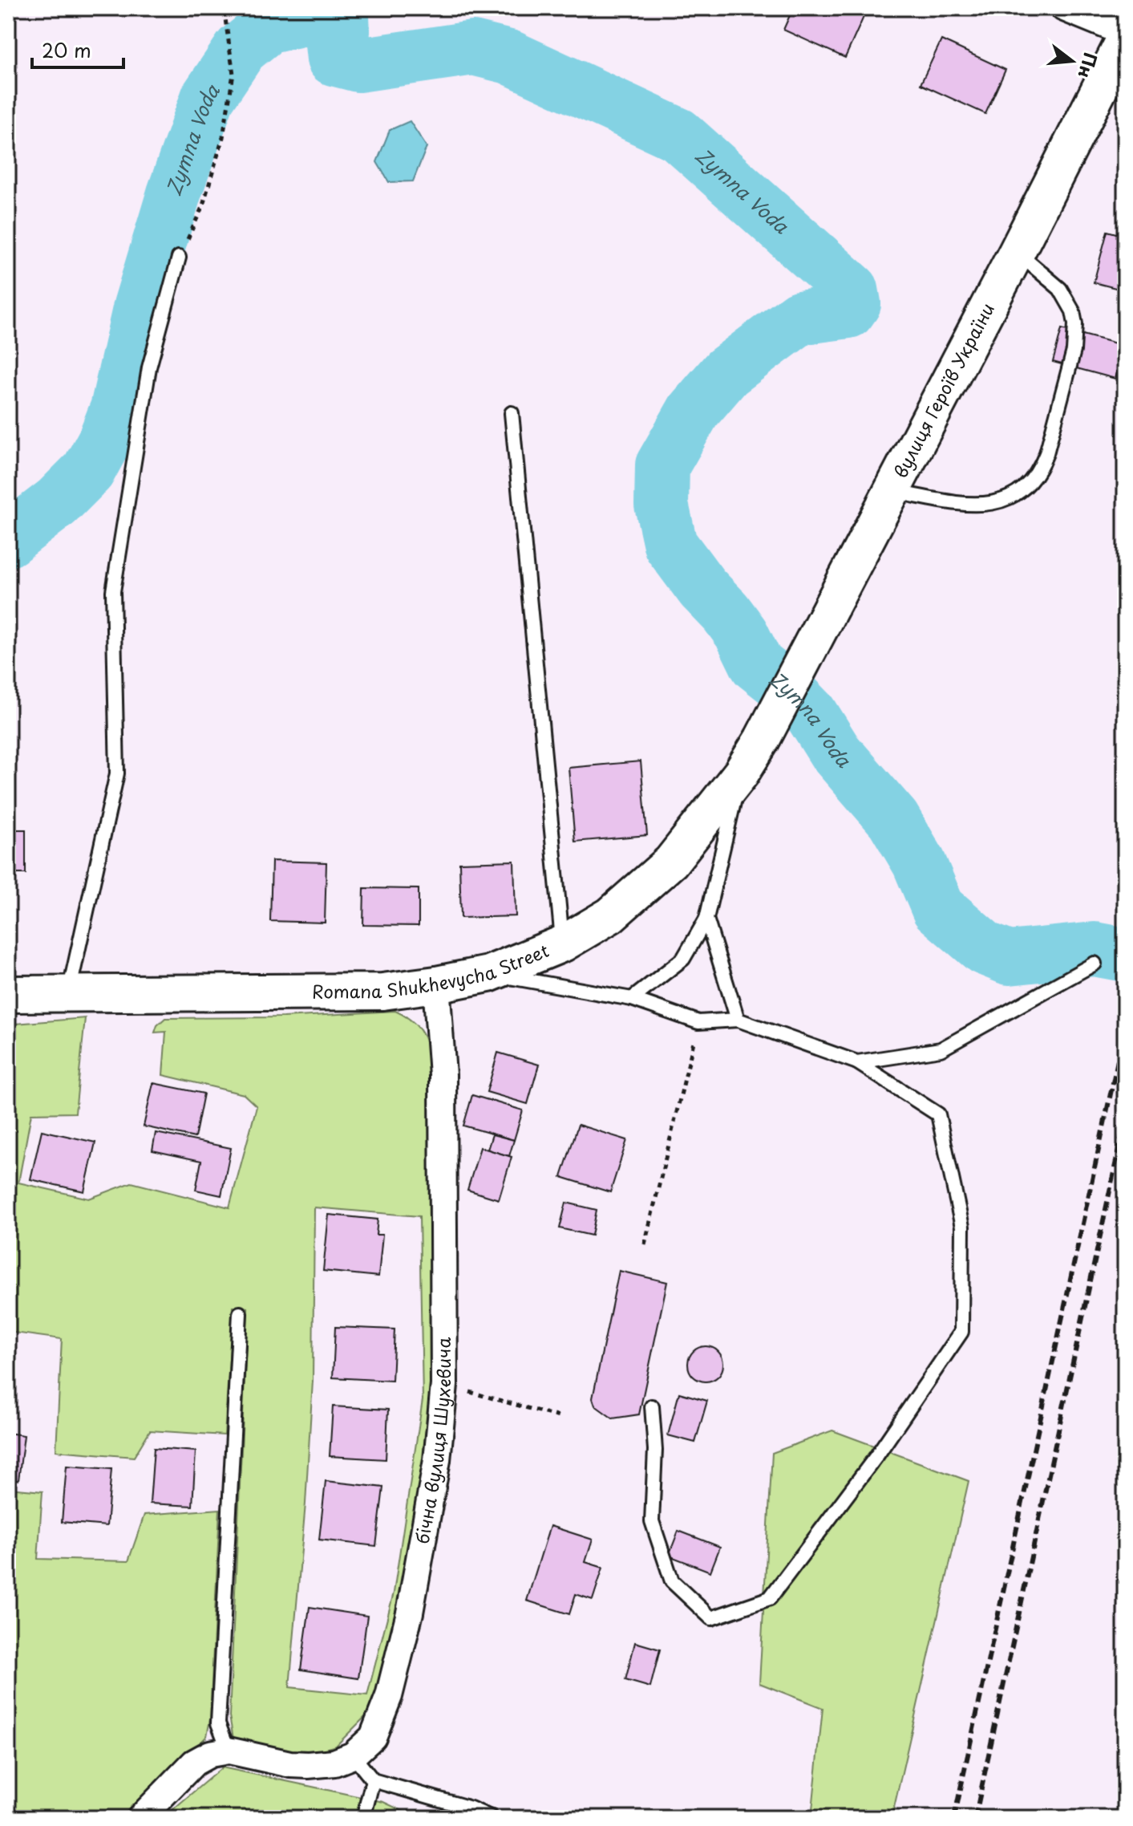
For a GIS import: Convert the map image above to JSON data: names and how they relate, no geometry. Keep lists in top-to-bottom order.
{
  "streets": {
    "main road": ["вулиця Героїв України", "Romana Shukhevycha Street"],
    "street": ["бічна вулиця Шухевича"]
  },
  "crossings": [
    ["вулиця Героїв України", "Romana Shukhevycha Street"],
    ["Romana Shukhevycha Street", "бічна вулиця Шухевича"]
  ],
  "water": ["Zymna Voda"],
  "scale_bar": "20 m",
  "north": "right"
}
